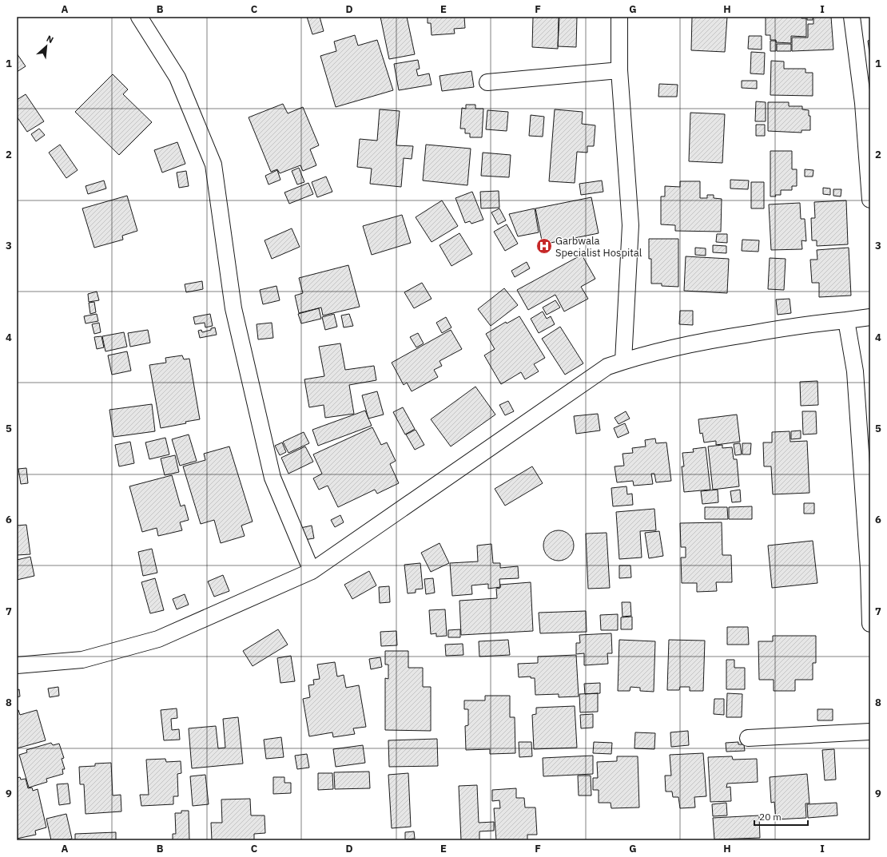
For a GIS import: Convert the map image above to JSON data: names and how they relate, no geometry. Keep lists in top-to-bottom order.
{
  "places": {
    "hospital": ["Garbwala Specialist Hospital"]
  },
  "scale_bar": "20 m",
  "north": "top right",
  "grid": {
    "columns": [
      "A",
      "B",
      "C",
      "D",
      "E",
      "F",
      "G",
      "H",
      "I"
    ],
    "rows": [
      "1",
      "2",
      "3",
      "4",
      "5",
      "6",
      "7",
      "8",
      "9"
    ]
  }
}
